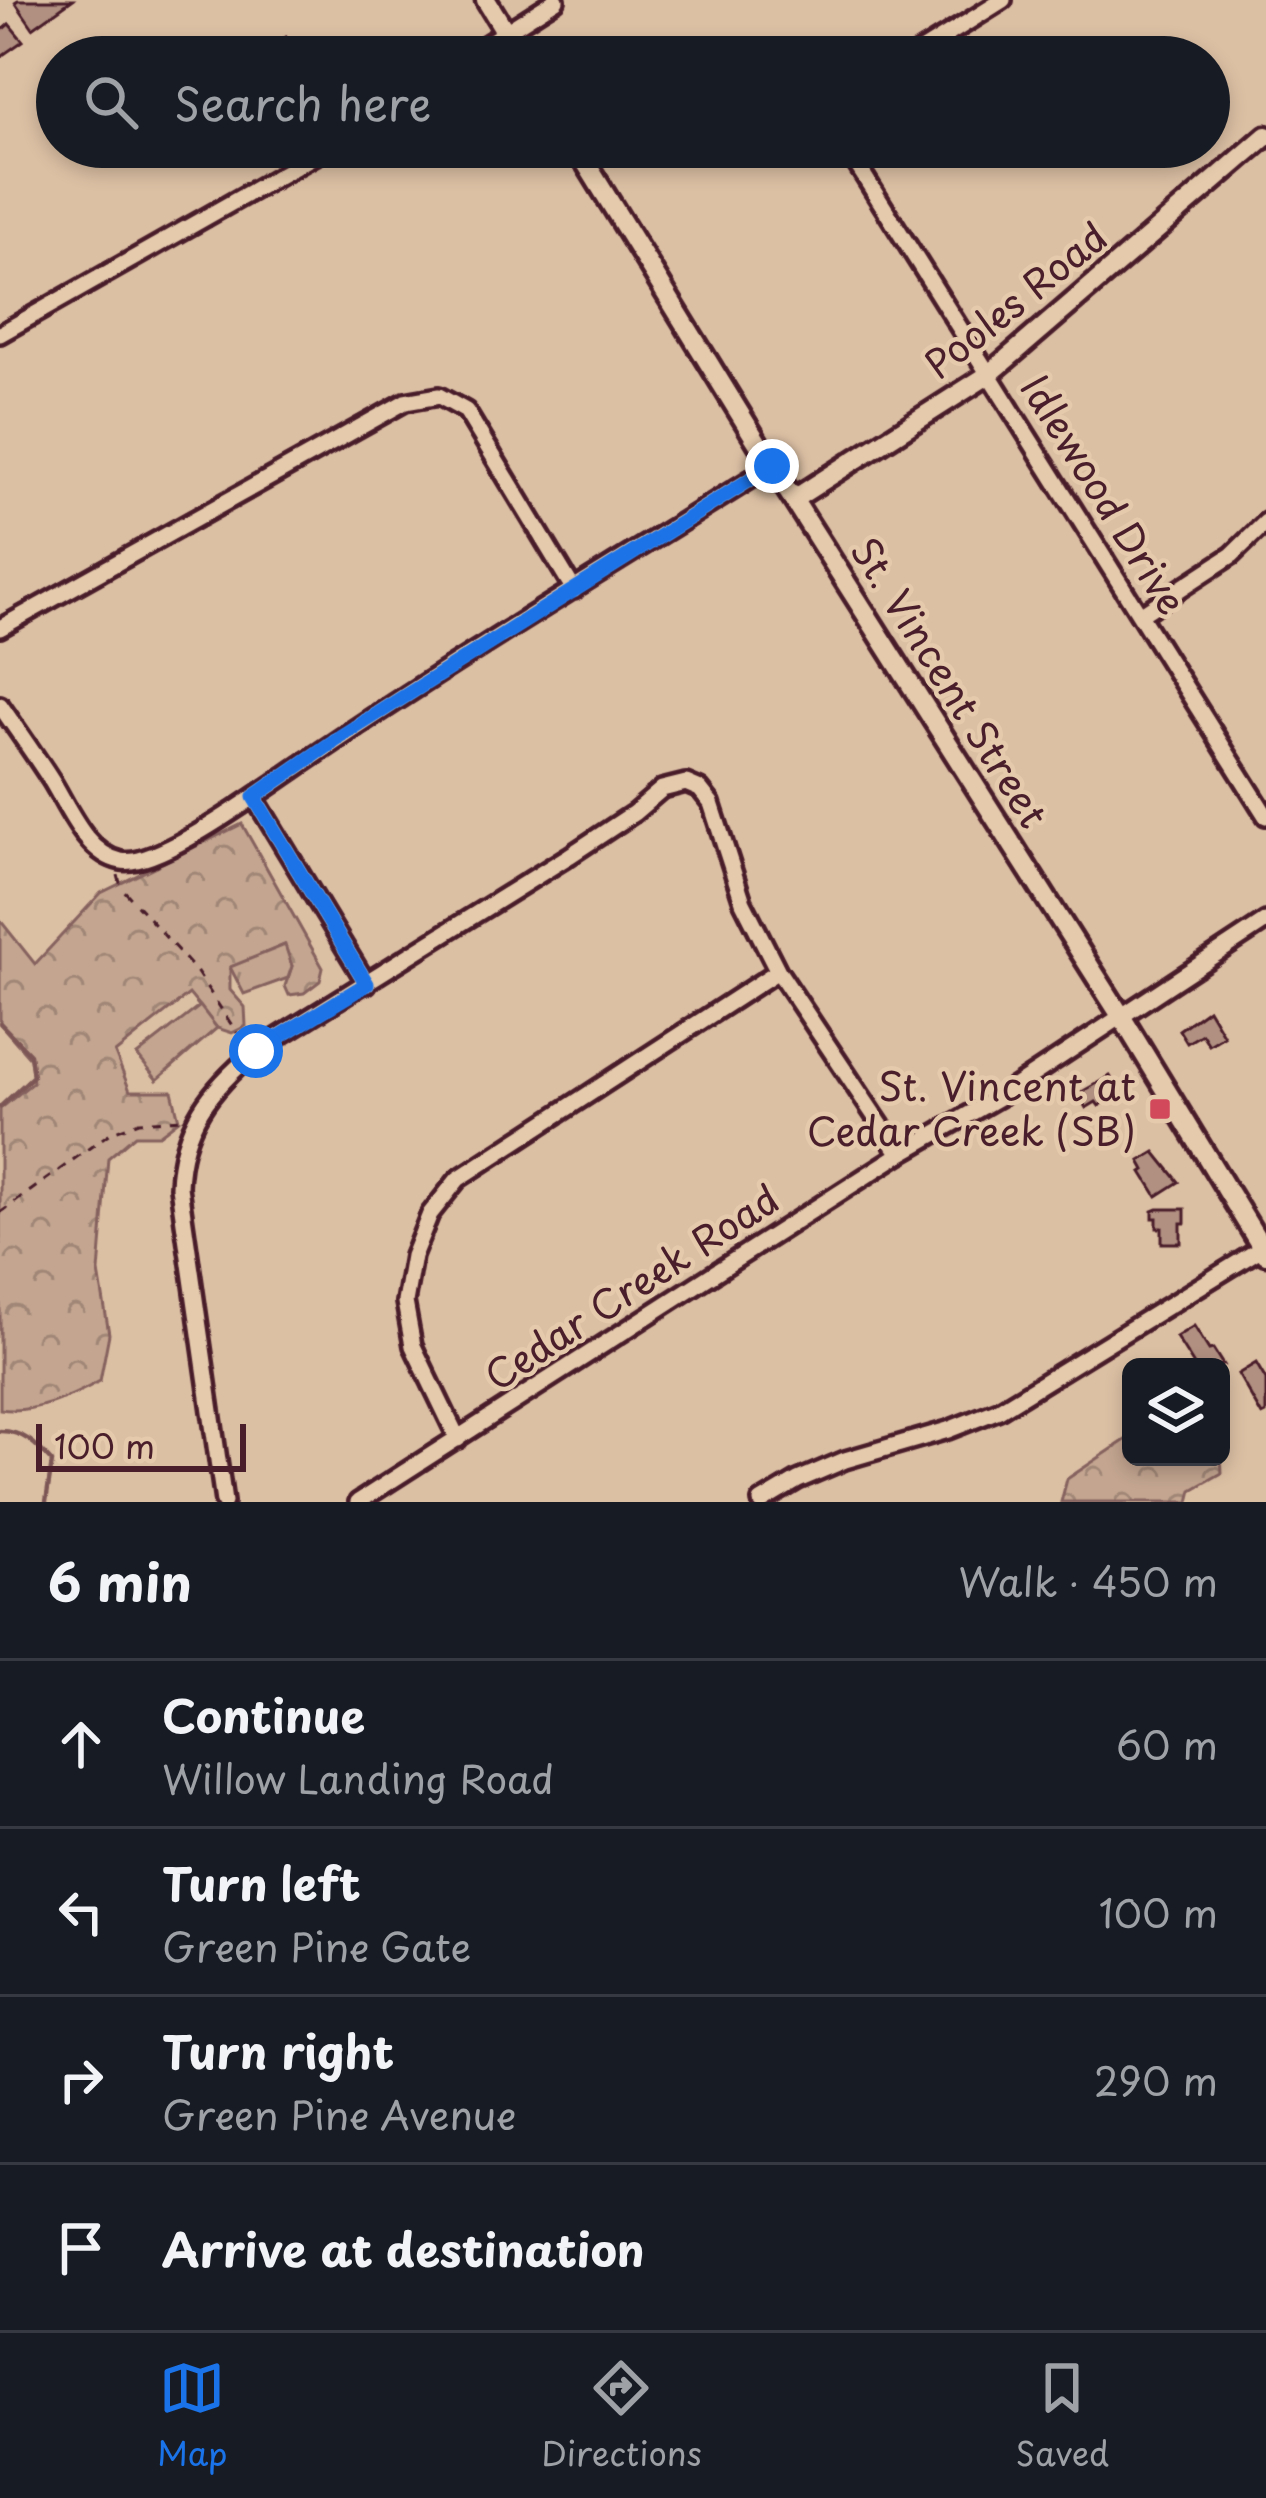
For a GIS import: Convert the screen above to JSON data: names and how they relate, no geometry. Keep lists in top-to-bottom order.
{
  "streets": {
    "street": [
      "Pooles Road",
      "Idlewood Drive",
      "St. Vincent Street",
      "Cedar Creek Road"
    ]
  },
  "crossings": [
    ["Pooles Road", "Idlewood Drive"],
    ["Pooles Road", "St. Vincent Street"],
    ["St. Vincent Street", "Cedar Creek Road"]
  ],
  "places": {
    "transit": ["St. Vincent at Cedar Creek (SB)"]
  },
  "scale_bar": "100 m",
  "page": {
    "search": "Search here",
    "scale": "100 m",
    "heading": ["6 min", "Walk · 450 m"],
    "list": [
      ["Continue", "Willow Landing Road", "60 m"],
      ["Turn left", "Green Pine Gate", "100 m"],
      ["Turn right", "Green Pine Avenue", "290 m"],
      "Arrive at destination"
    ],
    "nav": ["Map", "Directions", "Saved"]
  }
}
